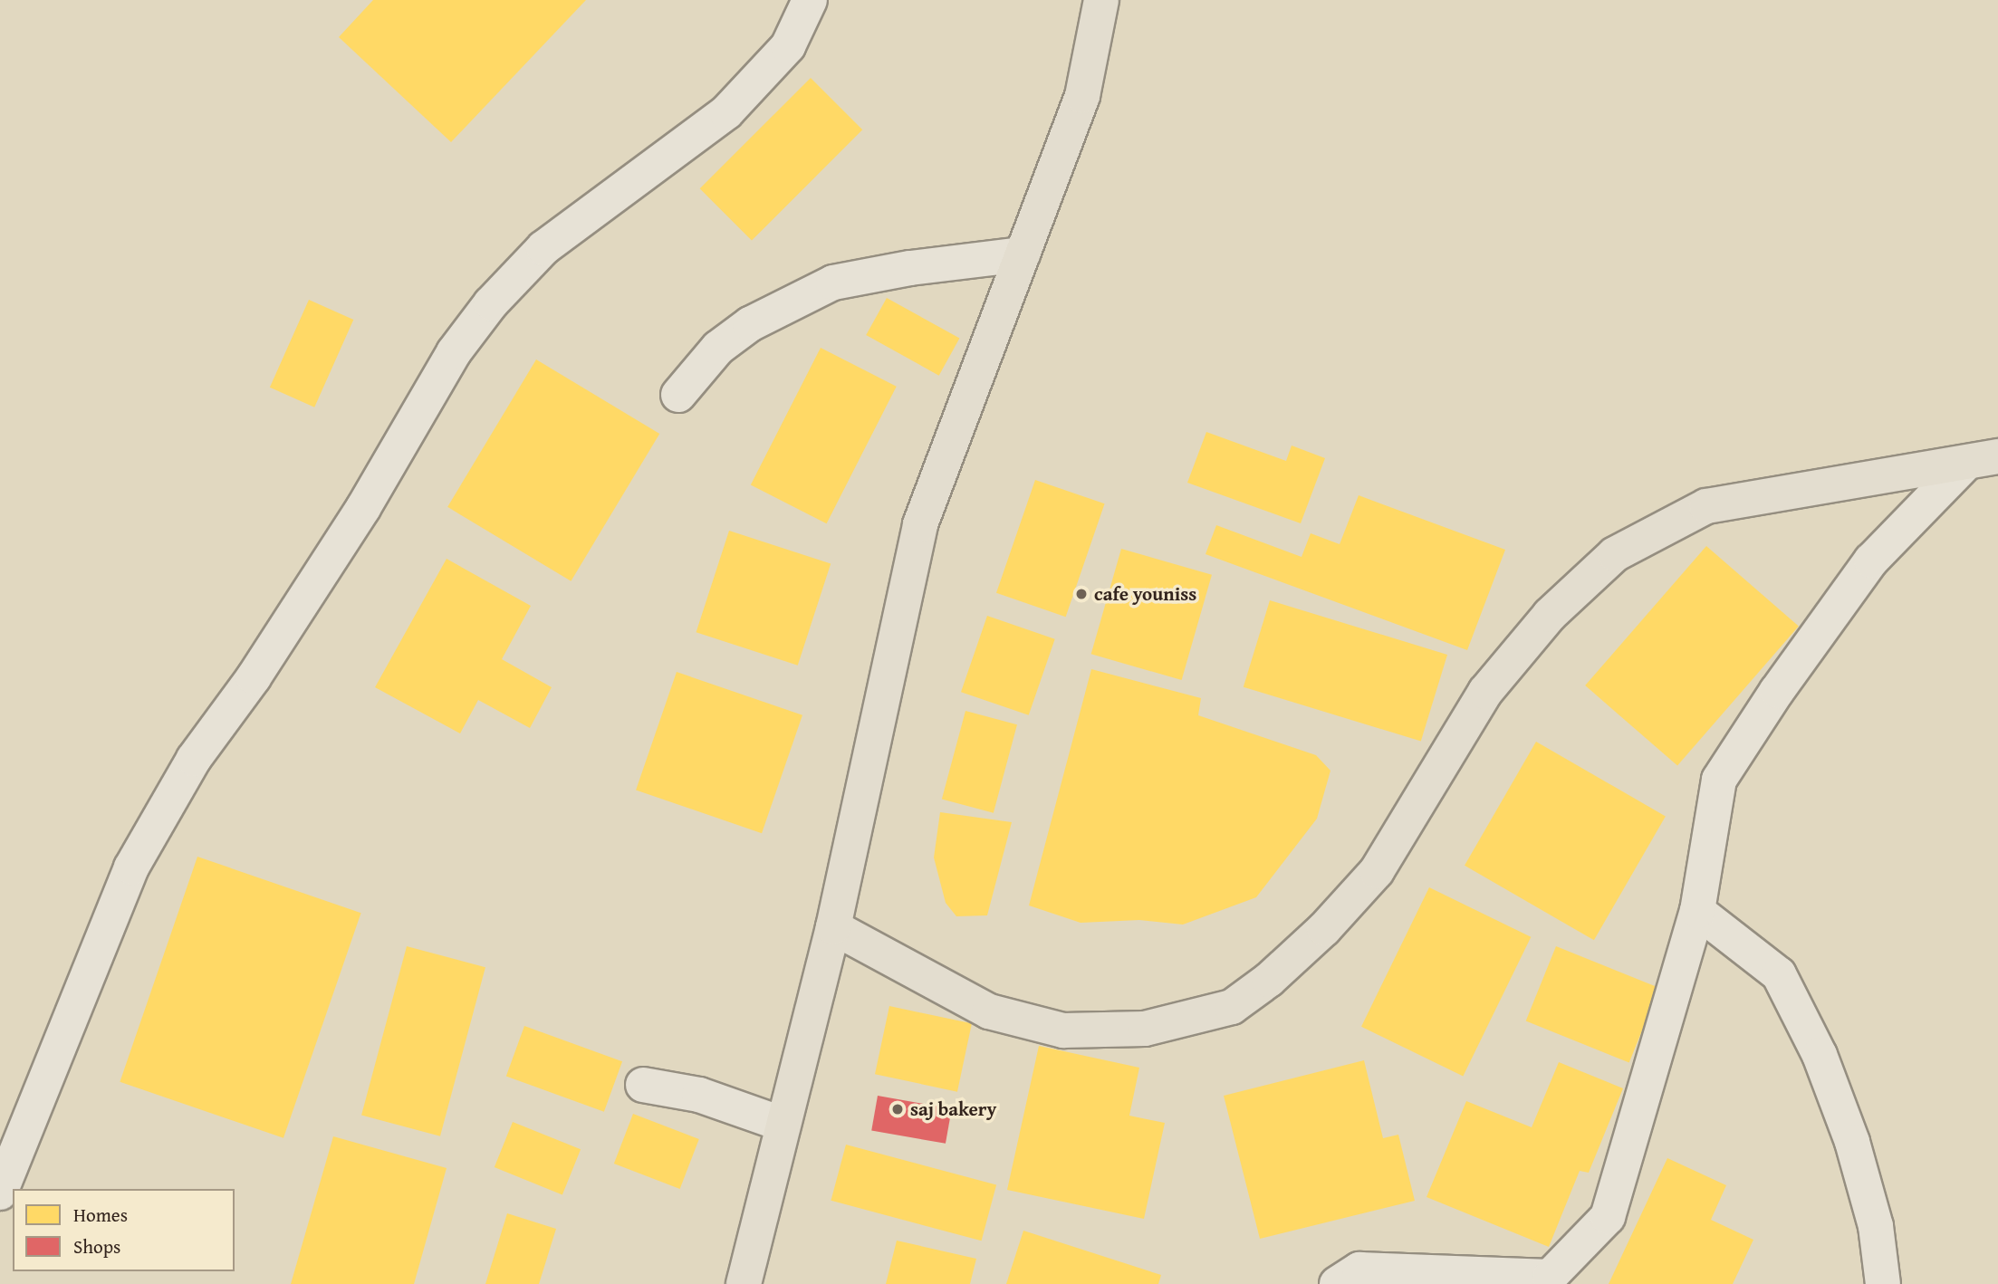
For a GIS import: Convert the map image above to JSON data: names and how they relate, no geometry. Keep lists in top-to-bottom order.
{
  "places": ["cafe youniss", "saj bakery"],
  "legend": ["Homes", "Shops"]
}
